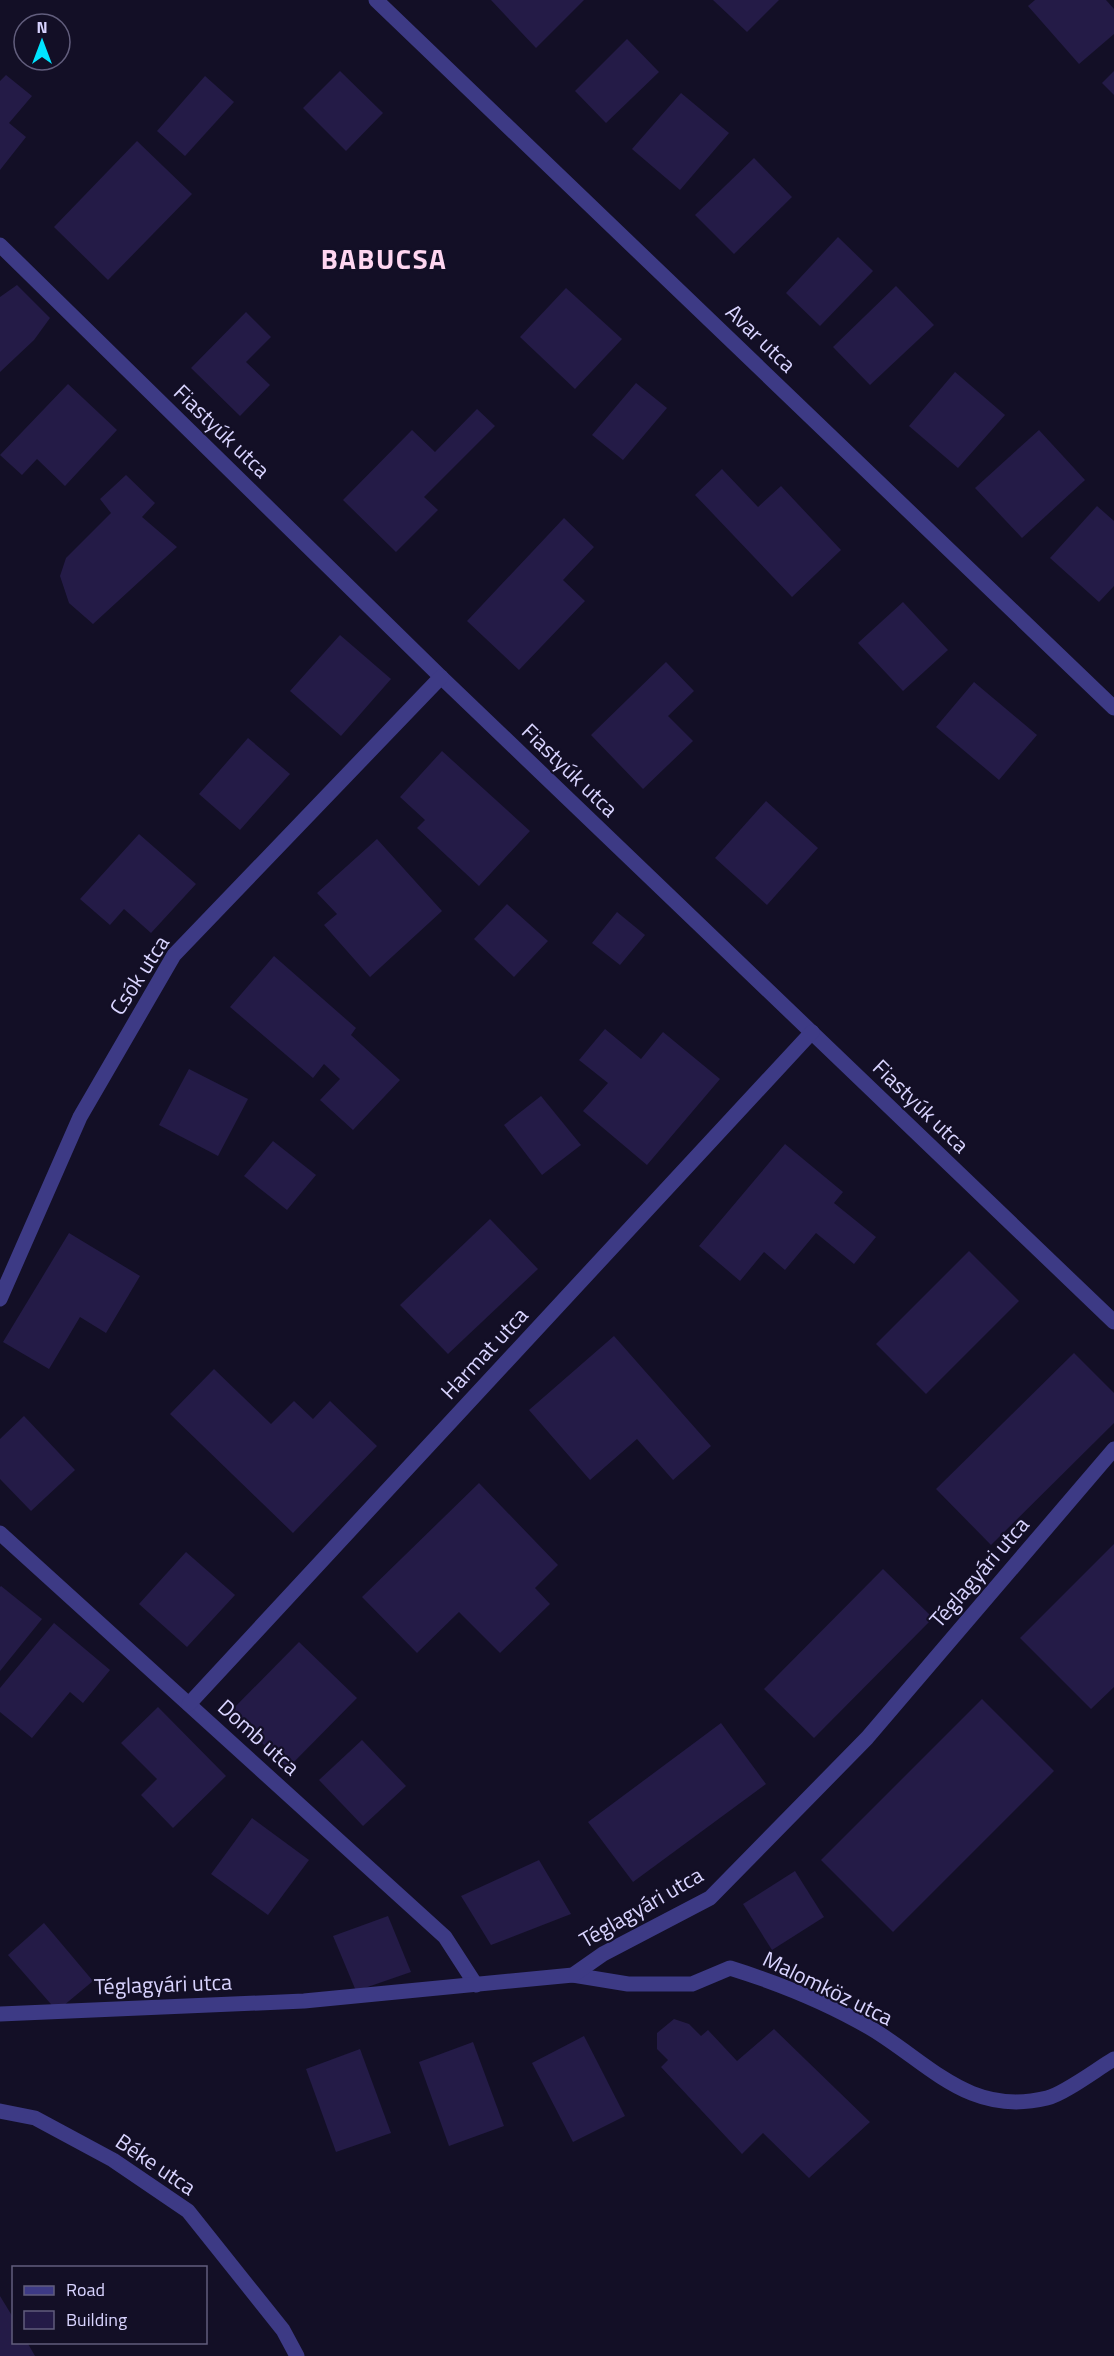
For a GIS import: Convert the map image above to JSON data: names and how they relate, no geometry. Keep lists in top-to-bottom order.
{
  "streets": {
    "street": [
      "Avar utca",
      "Fiastyúk utca",
      "Csók utca",
      "Harmat utca",
      "Téglagyári utca",
      "Domb utca",
      "Malomköz utca",
      "Béke utca"
    ]
  },
  "crossings": [
    ["Fiastyúk utca", "Csók utca"],
    ["Fiastyúk utca", "Harmat utca"],
    ["Harmat utca", "Domb utca"],
    ["Téglagyári utca", "Domb utca"],
    ["Téglagyári utca", "Malomköz utca"]
  ],
  "districts": ["BABUCSA"],
  "legend": ["Road", "Building"],
  "north": "top"
}
